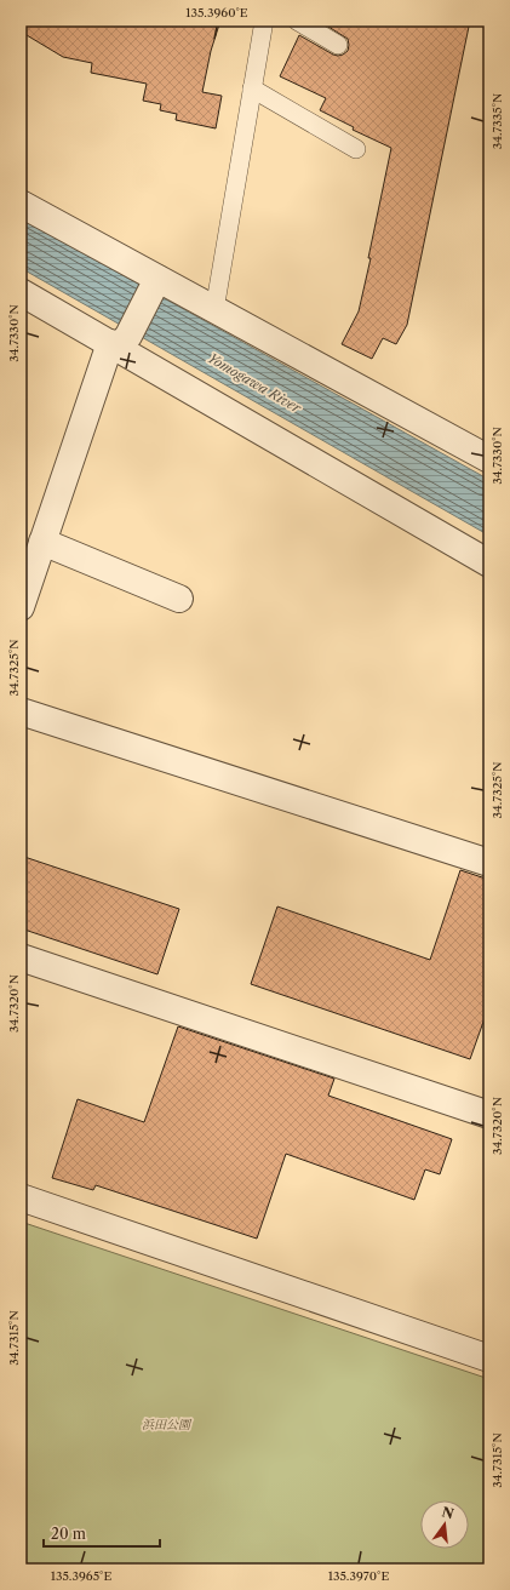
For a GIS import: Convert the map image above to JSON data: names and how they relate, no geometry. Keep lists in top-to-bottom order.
{
  "water": ["Yomogawa River"],
  "parks": ["浜田公園"],
  "scale_bar": "20 m",
  "north": "top",
  "coordinates": [
    "135.3960°E",
    "34.7335°N",
    "34.7330°N",
    "34.7325°N",
    "34.7320°N",
    "34.7315°N",
    "135.3965°E",
    "135.3970°E"
  ]
}
